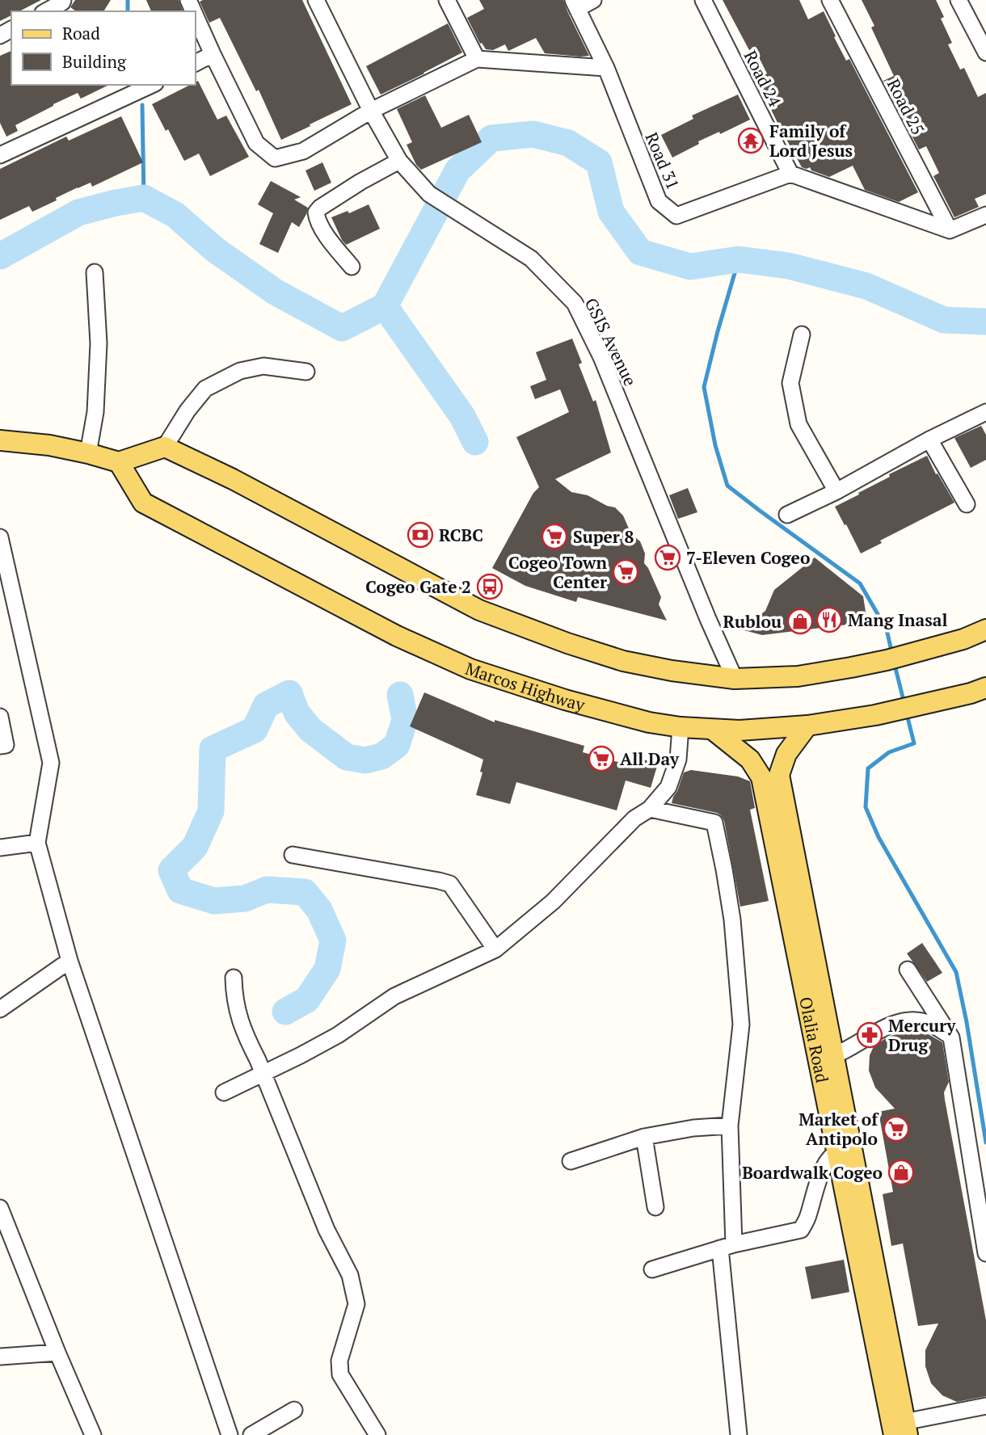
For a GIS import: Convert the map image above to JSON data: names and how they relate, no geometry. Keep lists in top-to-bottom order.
{
  "streets": {
    "main road": ["Marcos Highway", "Olalia Road"],
    "street": [
      "Road 24",
      "Road 25",
      "Road 31",
      "GSIS Avenue"
    ]
  },
  "crossings": [
    ["Road 24", "Road 31"],
    ["Marcos Highway", "Olalia Road"]
  ],
  "places": {
    "temple": ["Family of Lord Jesus"],
    "bank": ["RCBC"],
    "supermarket": [
      "Super 8",
      "7-Eleven Cogeo",
      "Cogeo Town Center",
      "All Day",
      "Market of Antipolo"
    ],
    "bus stop": ["Cogeo Gate 2"],
    "restaurant": ["Mang Inasal"],
    "shop": ["Rublou", "Boardwalk Cogeo"],
    "pharmacy": ["Mercury Drug"]
  },
  "legend": ["Road", "Building"]
}
